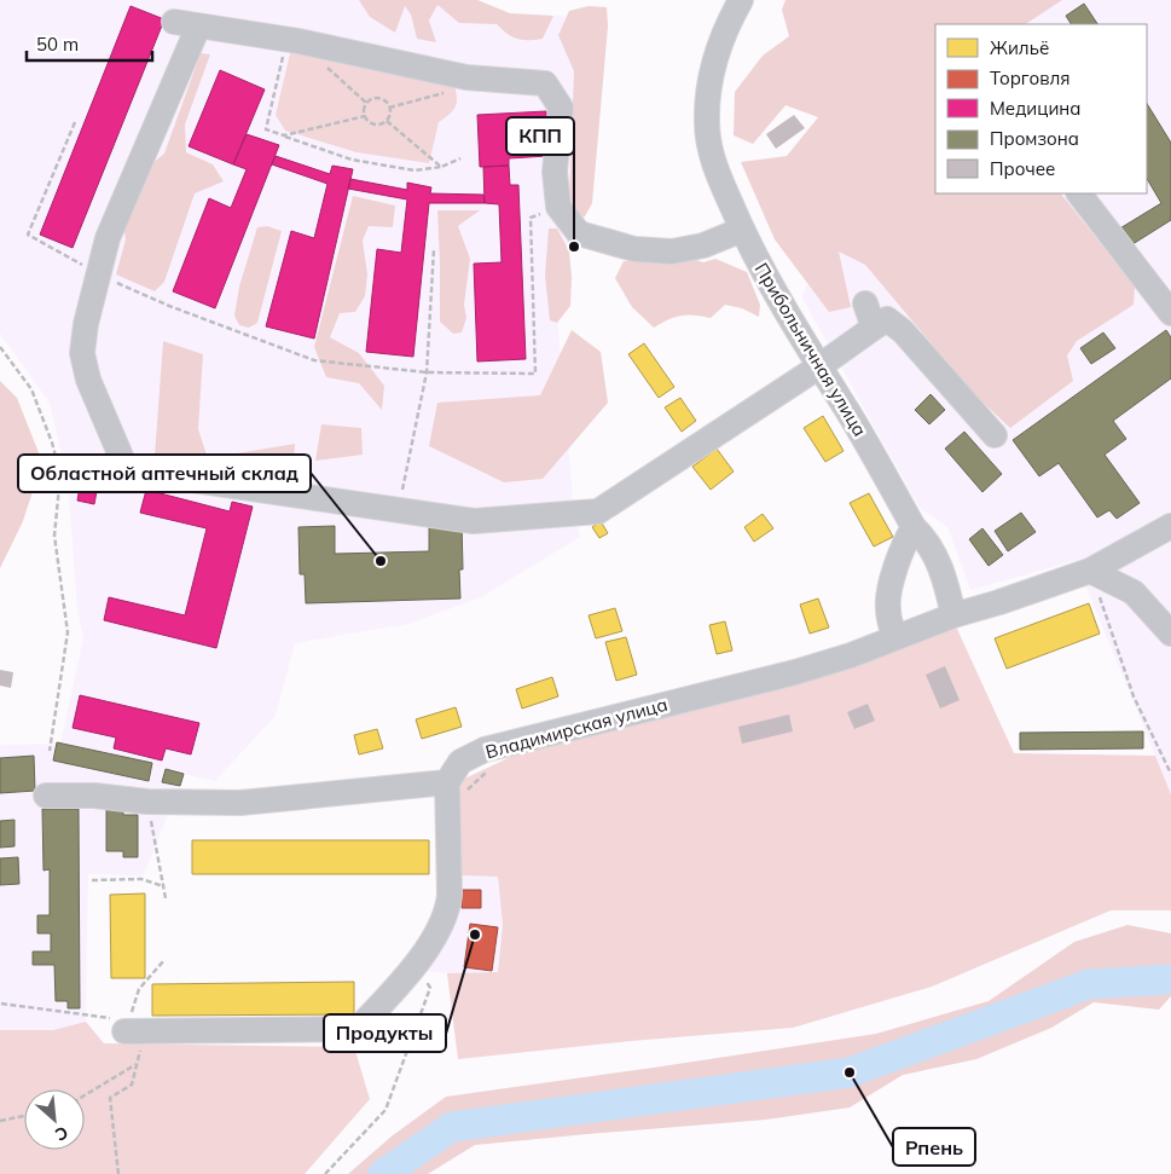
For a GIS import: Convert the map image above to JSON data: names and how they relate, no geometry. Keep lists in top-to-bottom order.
{
  "streets": {
    "street": ["Прибольничная улица", "Владимирская улица"]
  },
  "crossings": [
    ["Прибольничная улица", "Владимирская улица"]
  ],
  "places": [
    "КПП",
    "Областной аптечный склад",
    "Продукты",
    "Рпень"
  ],
  "legend": [
    "Жильё",
    "Торговля",
    "Медицина",
    "Промзона",
    "Прочее"
  ],
  "scale_bar": "50 m",
  "north": "bottom right"
}
